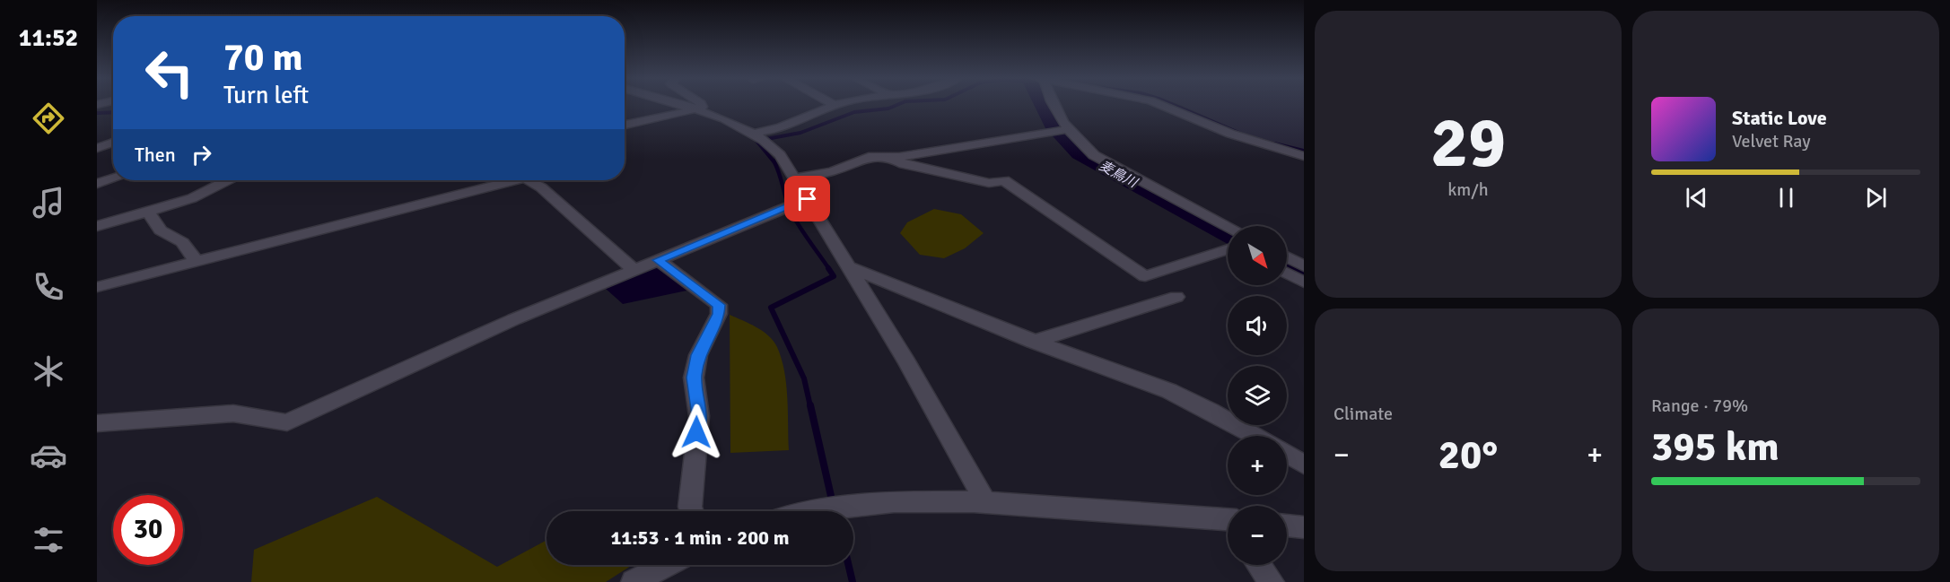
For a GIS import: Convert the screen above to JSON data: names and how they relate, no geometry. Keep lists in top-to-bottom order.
{
  "water": ["麦鳥川"],
  "north": "bottom right",
  "page": {
    "tabs": "11:52",
    "tile": [
      ["29", "km/h"],
      "Climate",
      ["Range · 79%", "395 km"]
    ],
    "turn": ["70 m", "Turn left"],
    "song": ["Static Love", "Velvet Ray"],
    "then": "Then",
    "map_buttons": ["+", "−"],
    "heat": ["−", "20°", "+"],
    "limit": "30",
    "trip": "11:53 · 1 min · 200 m"
  }
}
